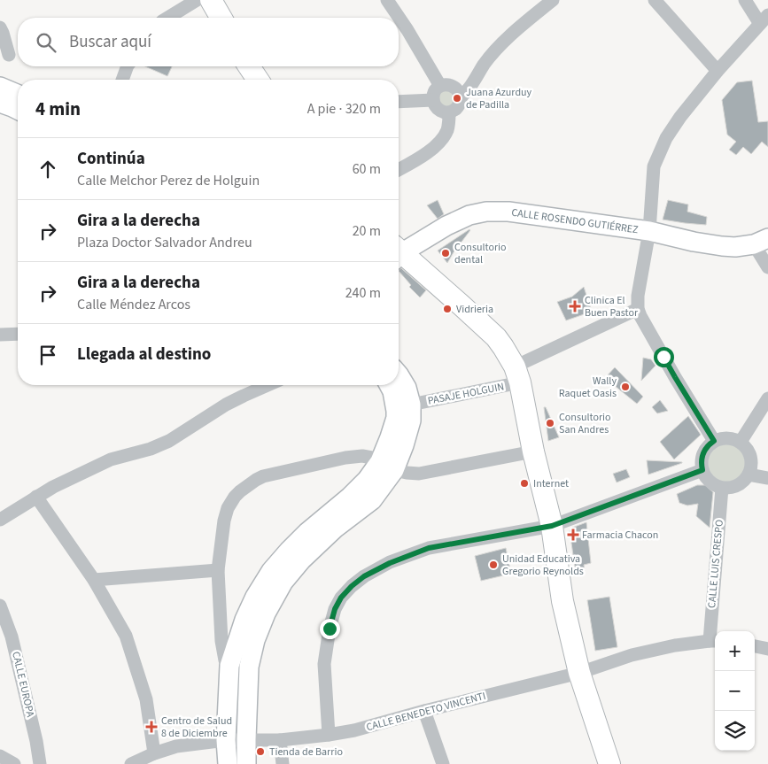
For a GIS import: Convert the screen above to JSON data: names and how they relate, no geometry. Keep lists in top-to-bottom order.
{
  "streets": {
    "street": [
      "CALLE ROSENDO GUTIÉRREZ",
      "PASAJE HOLGUIN",
      "CALLE LUIS CRESPO",
      "CALLE EUROPA",
      "CALLE BENEDETO VINCENTI"
    ]
  },
  "crossings": [
    ["CALLE LUIS CRESPO", "CALLE BENEDETO VINCENTI"]
  ],
  "places": {
    "other": [
      "Juana Azurduy de Padilla",
      "Consultorio dental",
      "Vidrieria",
      "Wally Raquet Oasis",
      "Consultorio San Andres",
      "Internet",
      "Unidad Educativa Gregorio Reynolds",
      "Tienda de Barrio"
    ],
    "health": ["Clinica El Buen Pastor", "Farmacia Chacon", "Centro de Salud 8 de Diciembre"]
  },
  "page": {
    "search": "Buscar aquí",
    "heading": ["4 min", "A pie · 320 m"],
    "list": [
      ["Continúa", "Calle Melchor Perez de Holguin", "60 m"],
      ["Gira a la derecha", "Plaza Doctor Salvador Andreu", "20 m"],
      ["Gira a la derecha", "Calle Méndez Arcos", "240 m"],
      "Llegada al destino"
    ],
    "map_buttons": ["+", "−"]
  }
}
